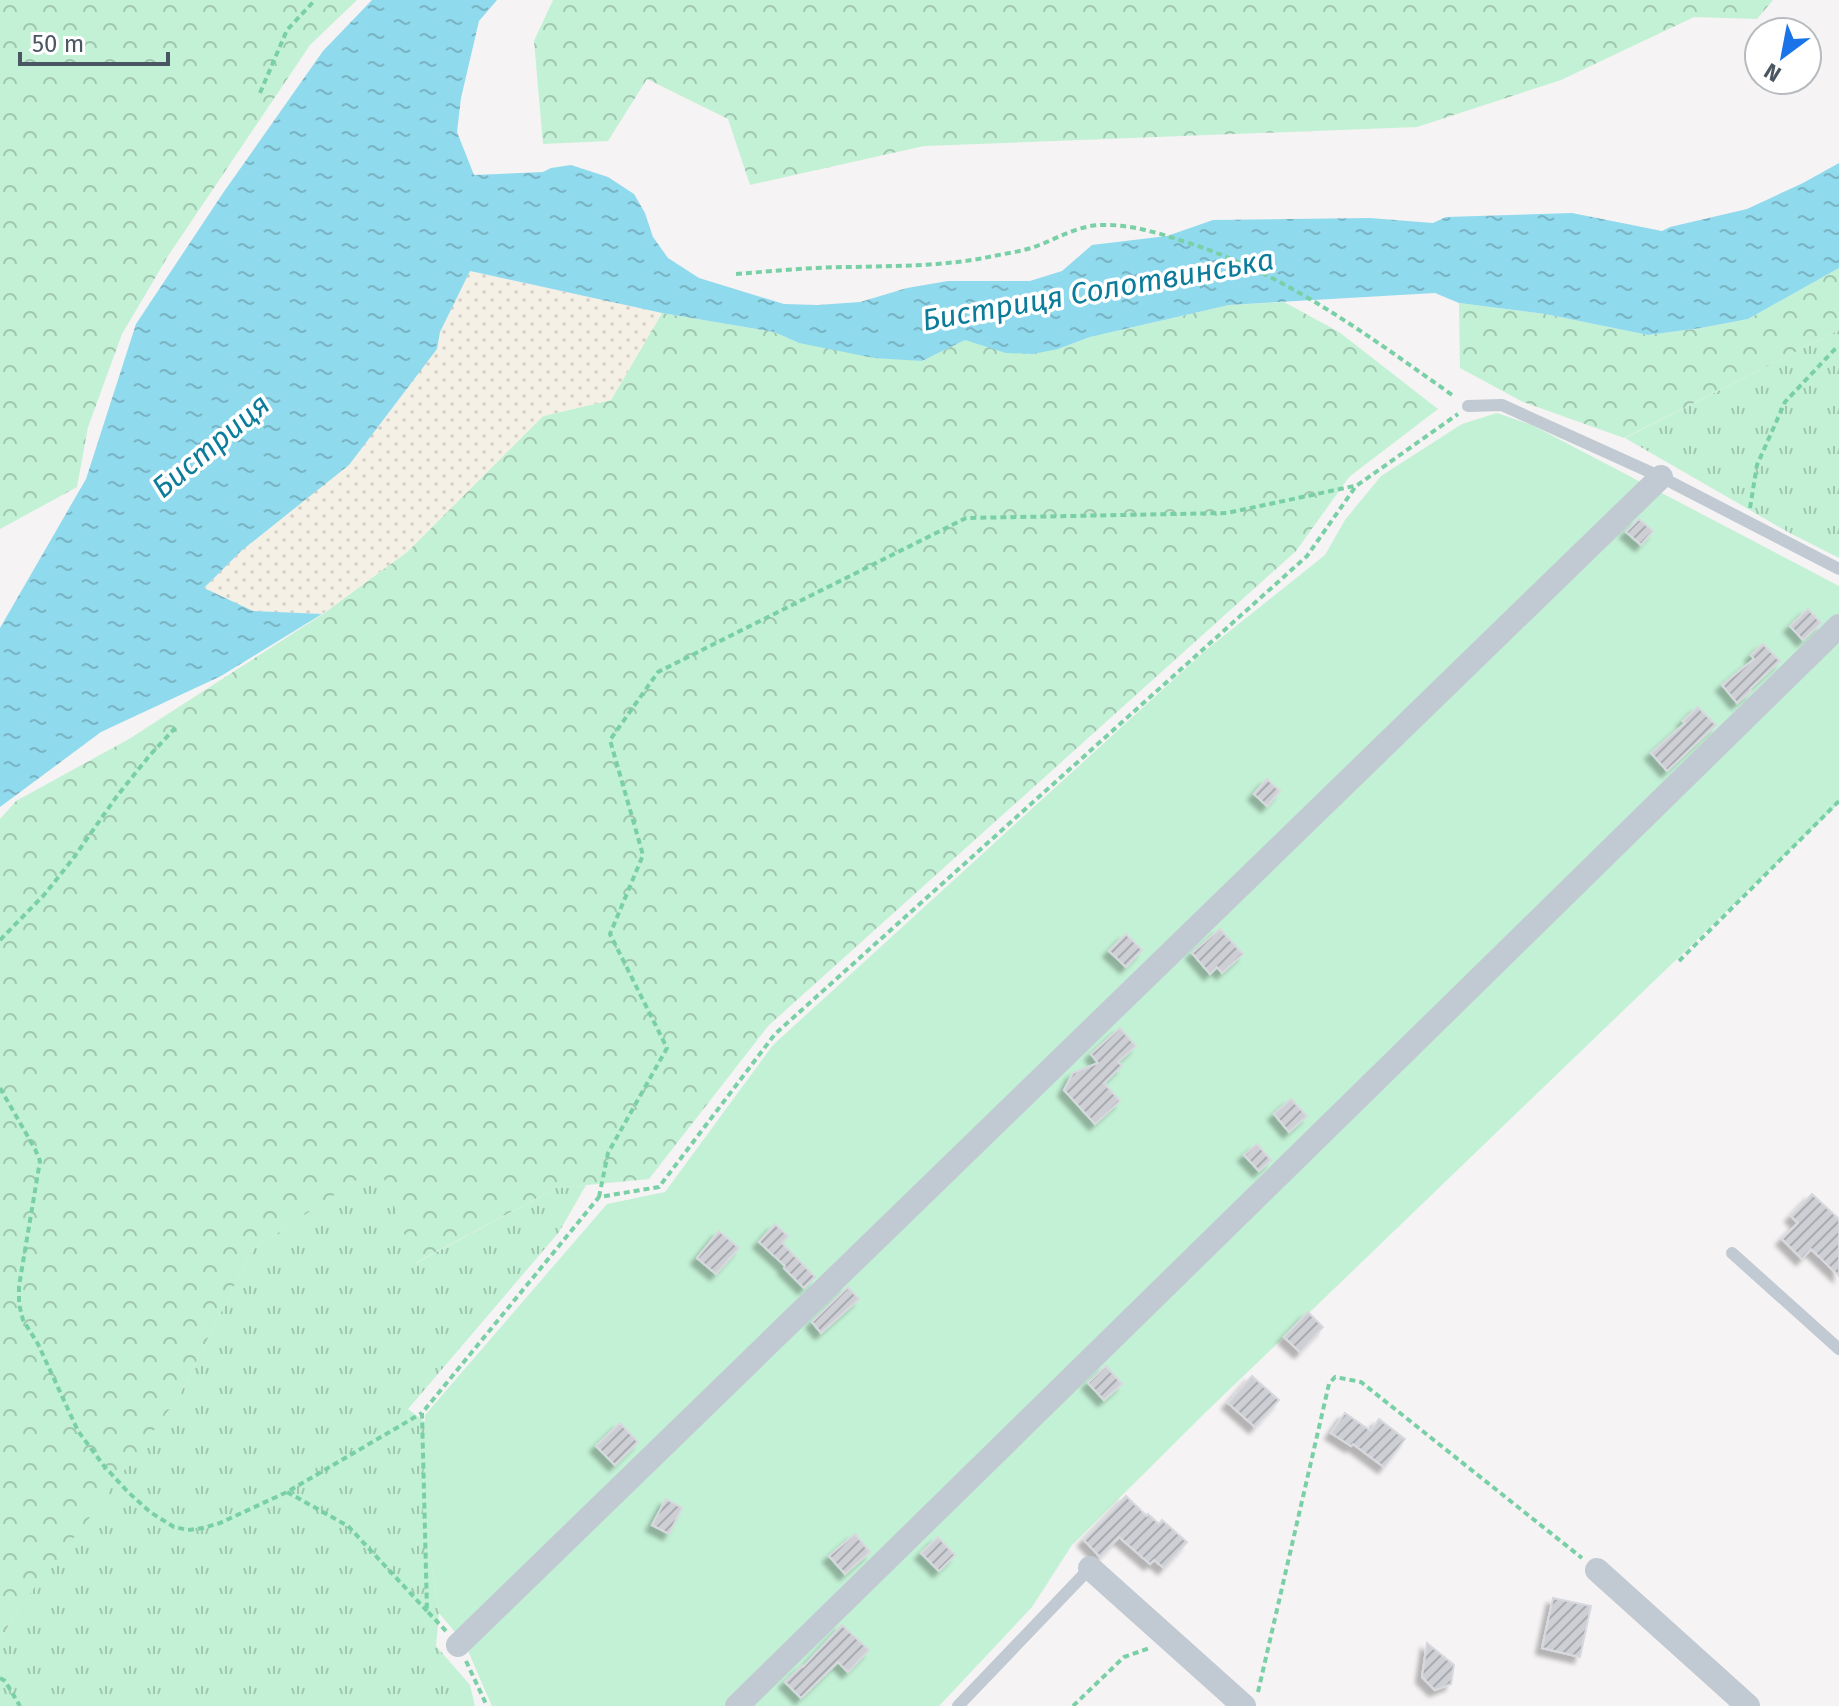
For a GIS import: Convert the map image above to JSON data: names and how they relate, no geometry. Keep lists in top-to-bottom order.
{
  "water": ["Бистриця Солотвинська", "Бистриця"],
  "scale_bar": "50 m",
  "north": "bottom left"
}
